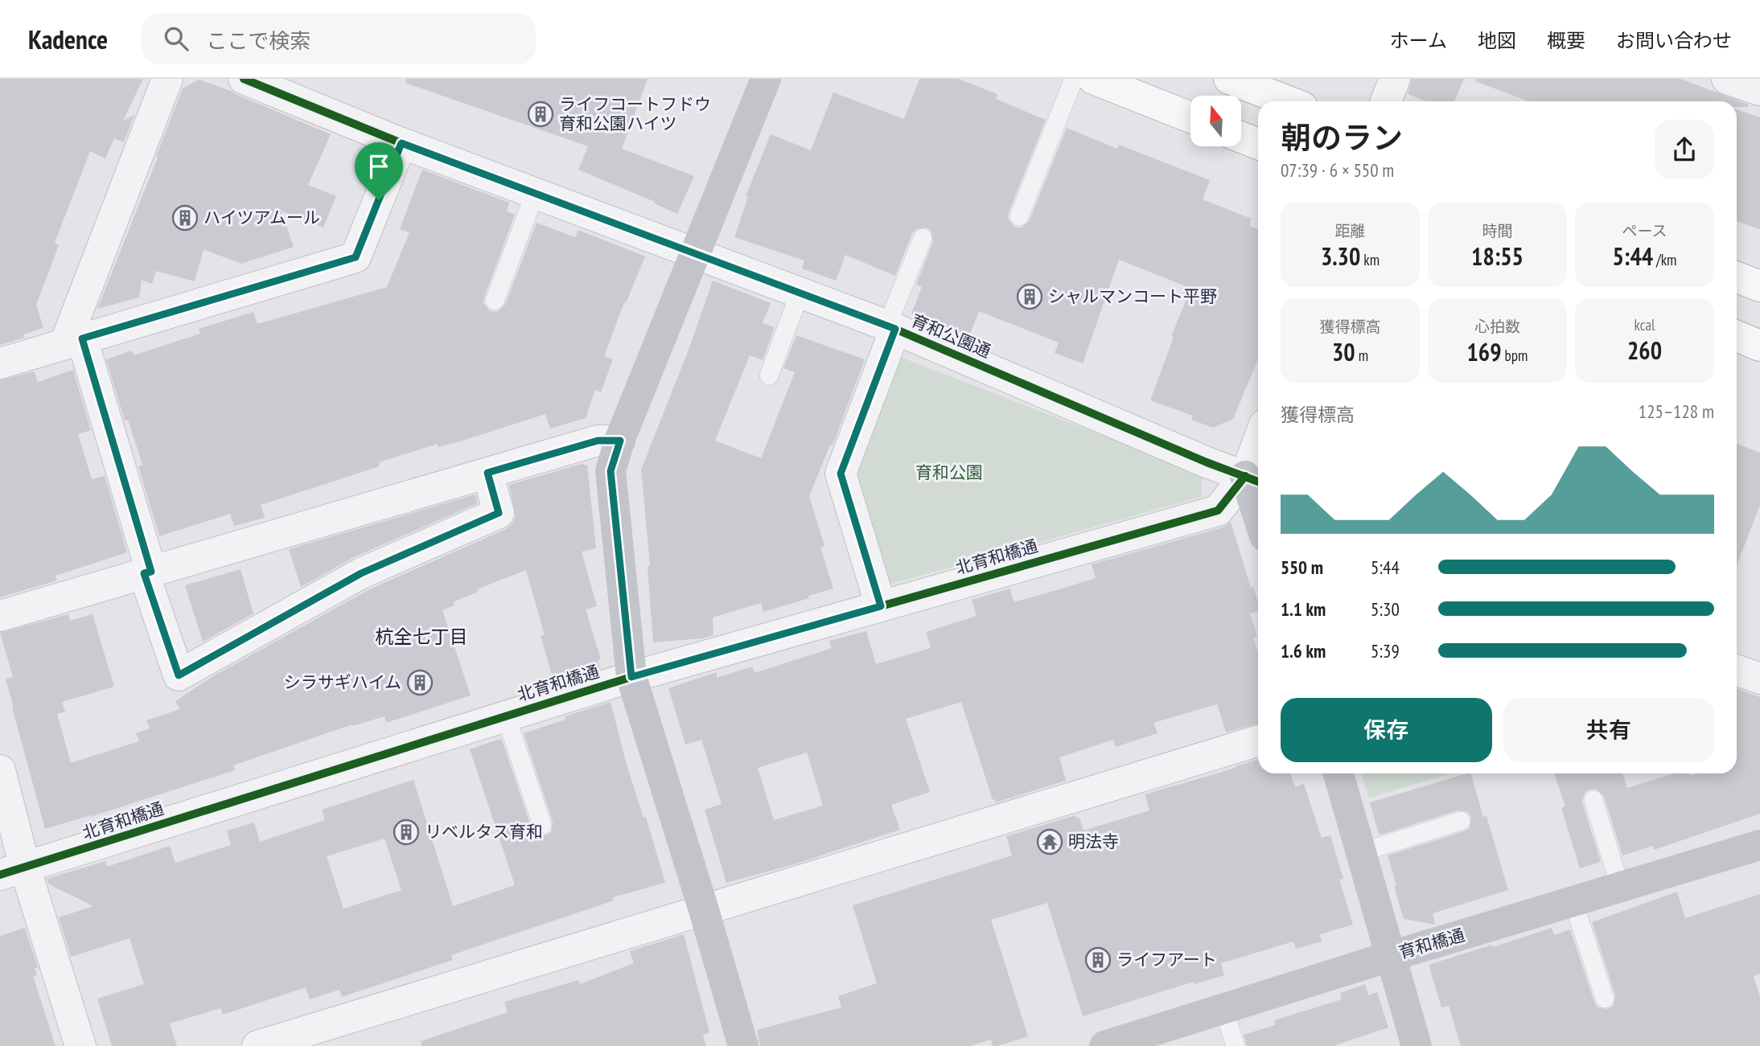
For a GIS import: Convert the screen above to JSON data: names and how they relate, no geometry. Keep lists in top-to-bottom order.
{
  "streets": {
    "street": ["育和公園通", "北育和橋通", "育和橋通"]
  },
  "crossings": [
    ["育和公園通", "北育和橋通"]
  ],
  "districts": ["杭全七丁目"],
  "parks": ["育和公園"],
  "places": {
    "building": [
      "ライフコートフドウ 育和公園ハイツ",
      "ハイツアムール",
      "シャルマンコート平野",
      "シラサギハイム",
      "リベルタス育和",
      "ライフアート"
    ],
    "temple": ["明法寺"]
  },
  "north": "top",
  "page": {
    "header": "Kadence",
    "search": "ここで検索",
    "nav": [
      "ホーム",
      "地図",
      "概要",
      "お問い合わせ"
    ],
    "heading": ["朝のラン", "07:39 · 6 × 550 m"],
    "stats": [
      ["距離", "3.30 km"],
      ["時間", "18:55"],
      ["ペース", "5:44 /km"],
      ["獲得標高", "30 m"],
      ["心拍数", "169 bpm"],
      ["kcal", "260"]
    ],
    "chart": ["獲得標高", "125–128 m"],
    "list": [
      {
        "name": "550 m",
        "note": "5:44"
      },
      {
        "name": "1.1 km",
        "note": "5:30"
      },
      {
        "name": "1.6 km",
        "note": "5:39"
      }
    ],
    "buttons": ["保存", "共有"]
  }
}
